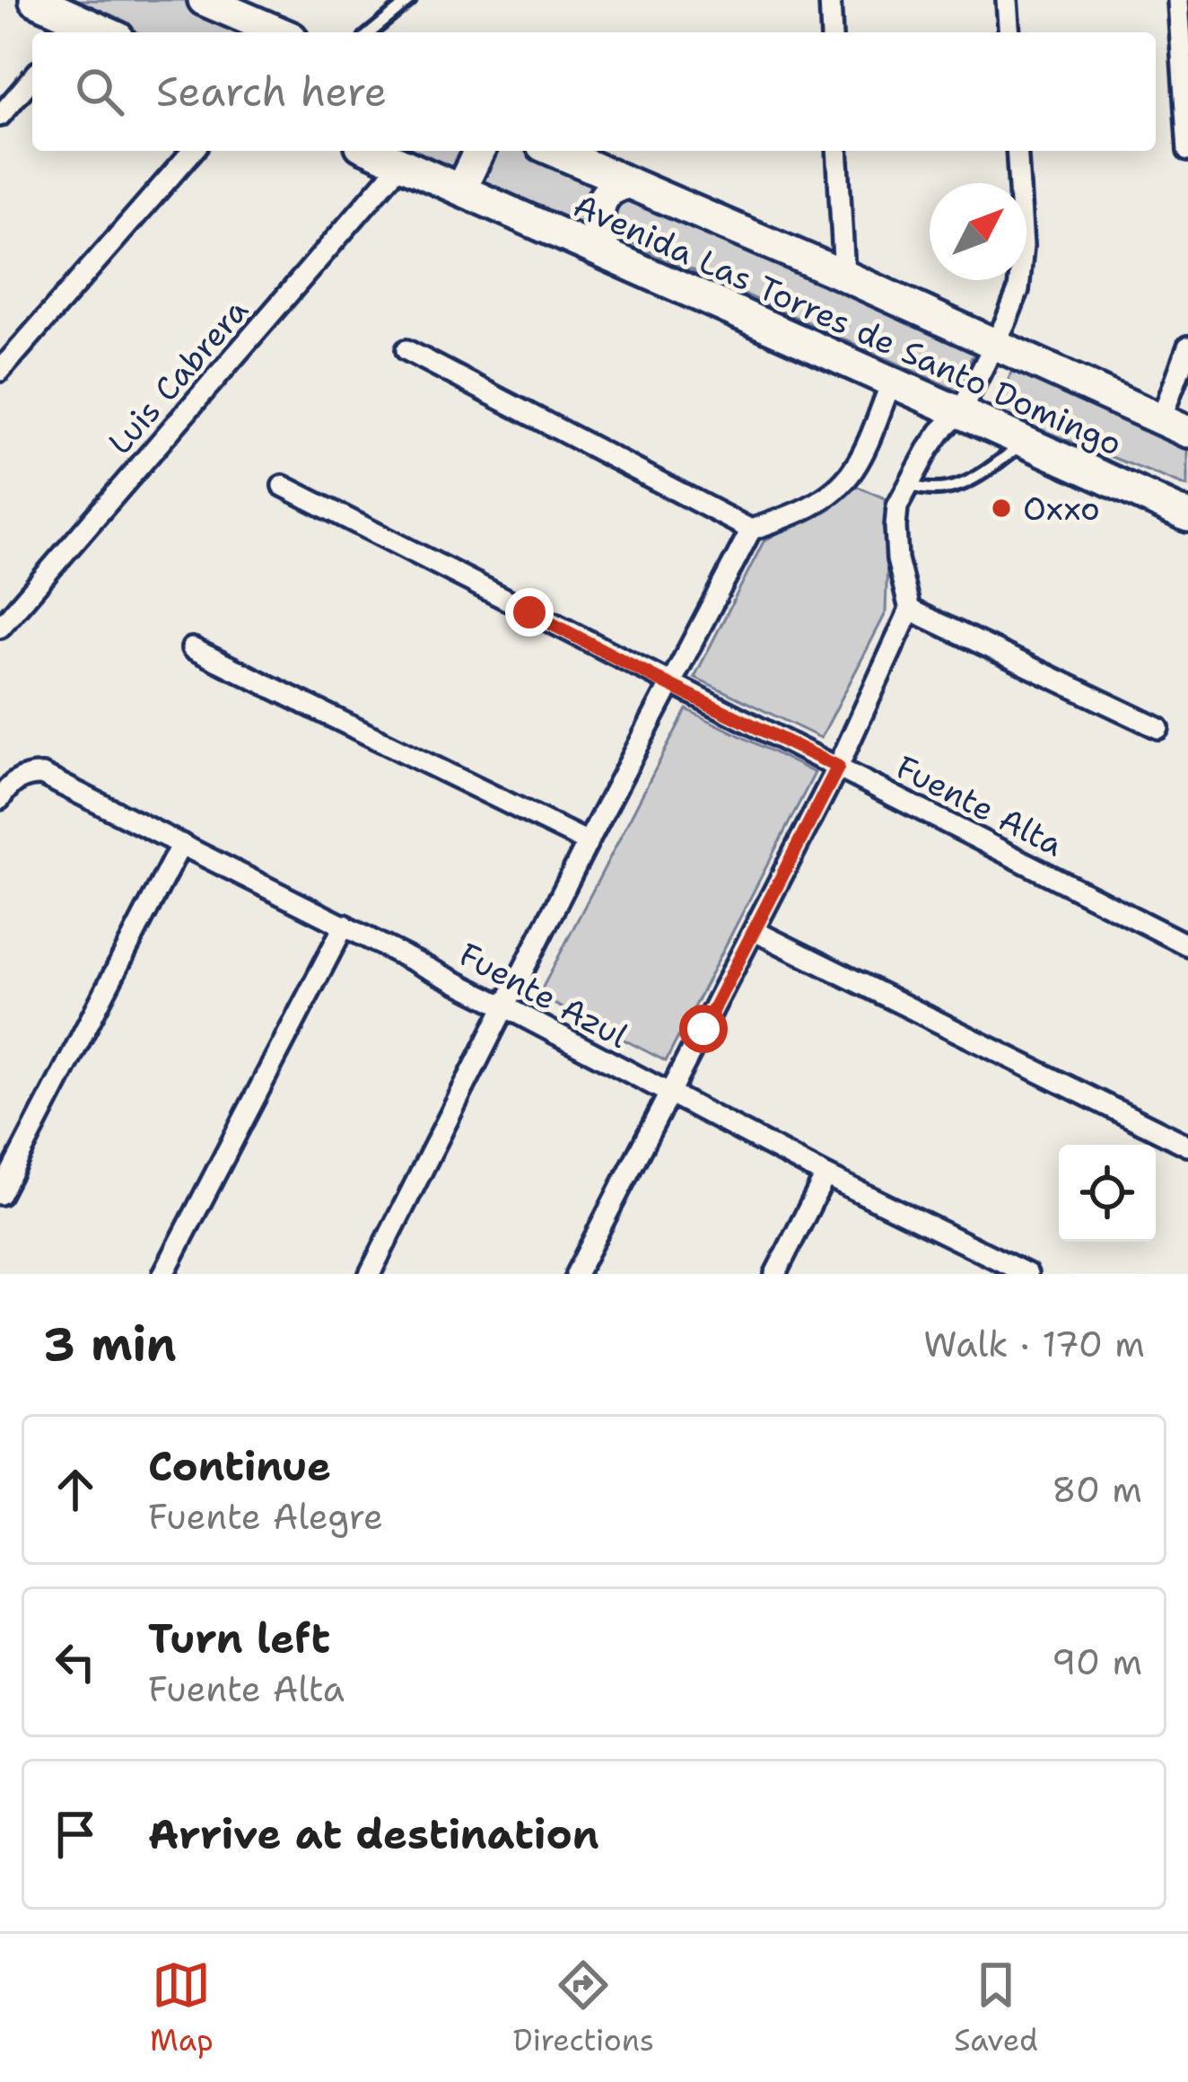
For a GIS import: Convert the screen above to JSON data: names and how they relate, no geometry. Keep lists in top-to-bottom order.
{
  "streets": {
    "street": [
      "Avenida Las Torres de Santo Domingo",
      "Luis Cabrera",
      "Fuente Alta",
      "Fuente Azul"
    ]
  },
  "crossings": [
    ["Avenida Las Torres de Santo Domingo", "Luis Cabrera"]
  ],
  "places": ["Oxxo"],
  "north": "top right",
  "page": {
    "search": "Search here",
    "heading": ["3 min", "Walk · 170 m"],
    "list": [
      ["Continue", "Fuente Alegre", "80 m"],
      ["Turn left", "Fuente Alta", "90 m"],
      "Arrive at destination"
    ],
    "nav": ["Map", "Directions", "Saved"]
  }
}
